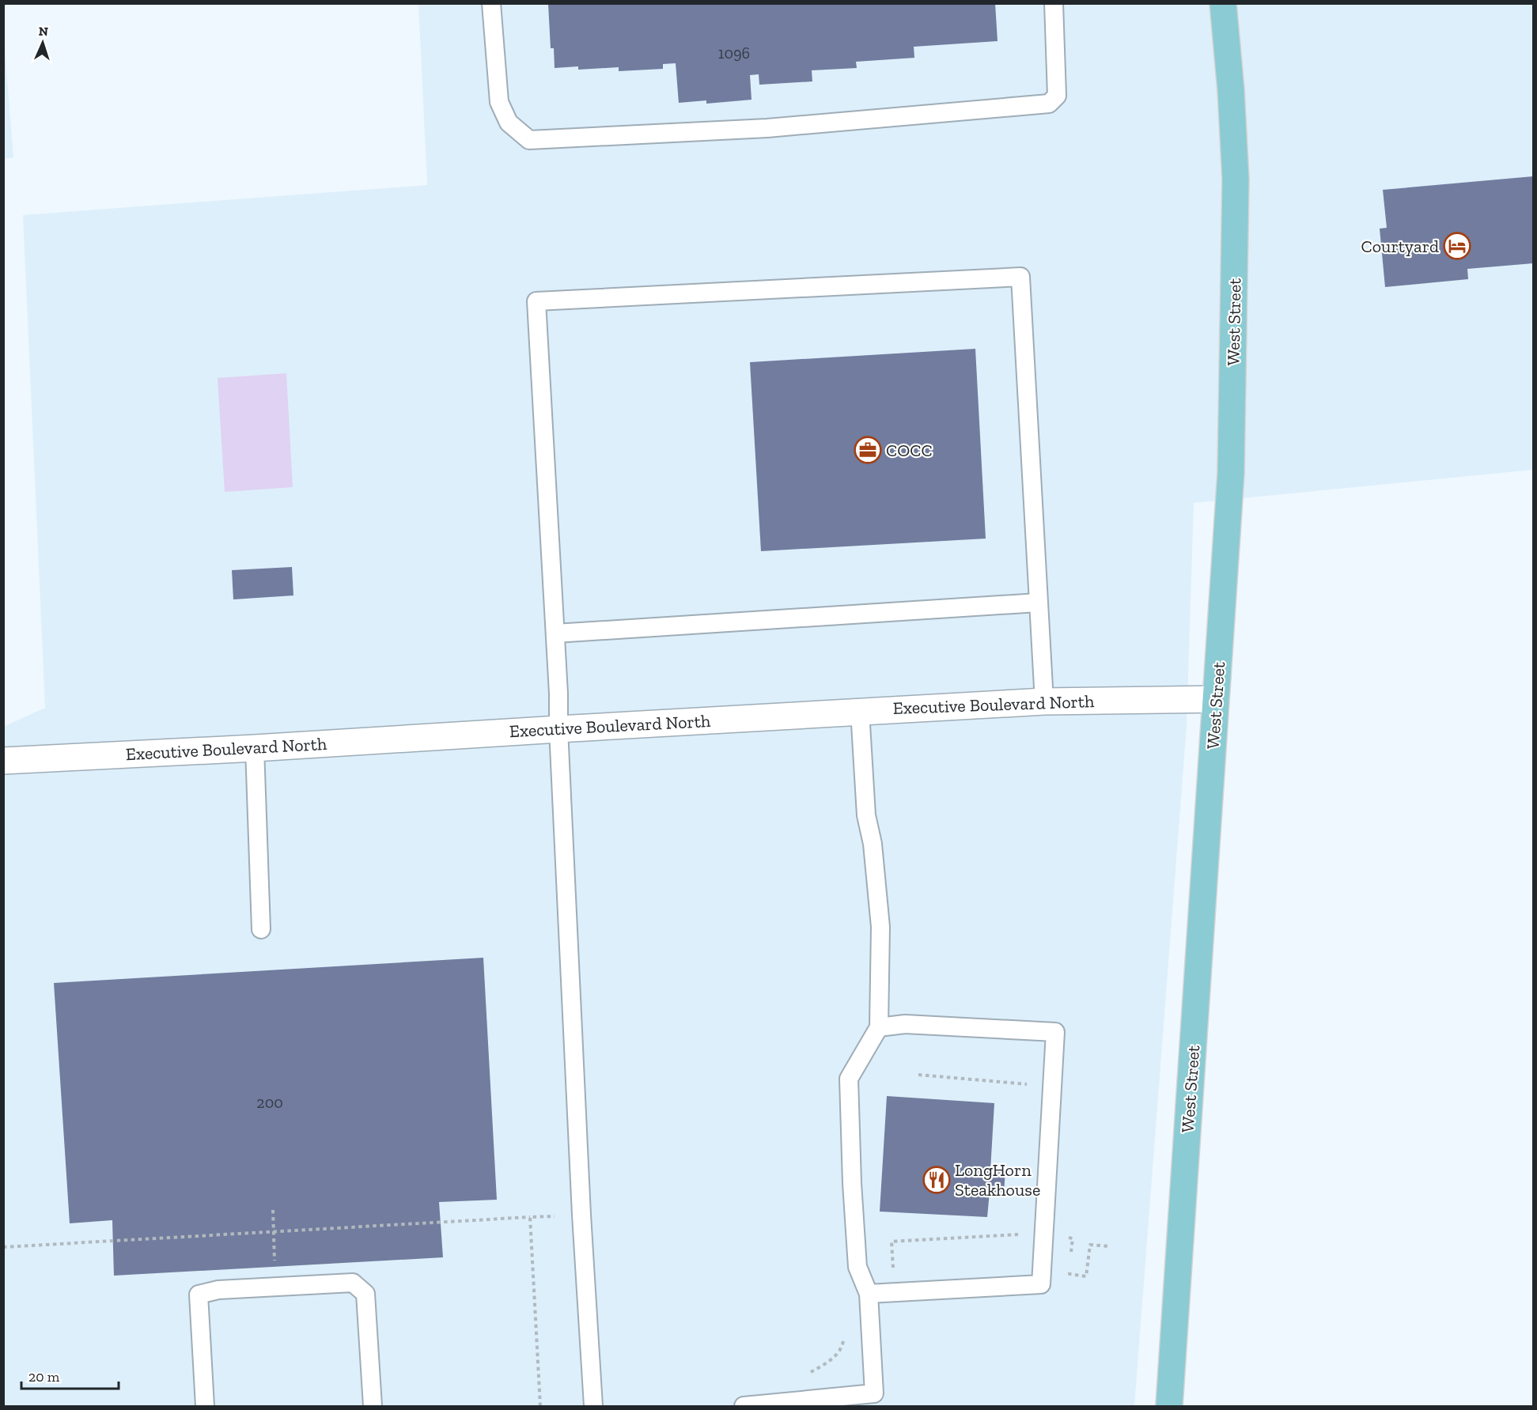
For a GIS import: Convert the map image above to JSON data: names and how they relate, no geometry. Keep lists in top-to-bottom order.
{
  "streets": {
    "main road": ["West Street"],
    "street": ["Executive Boulevard North"]
  },
  "crossings": [
    ["West Street", "Executive Boulevard North"]
  ],
  "places": {
    "hotel": ["Courtyard"],
    "office": ["COCC"],
    "restaurant": ["LongHorn Steakhouse"]
  },
  "house_numbers": ["1096", "200"],
  "scale_bar": "20 m",
  "north": "top"
}
